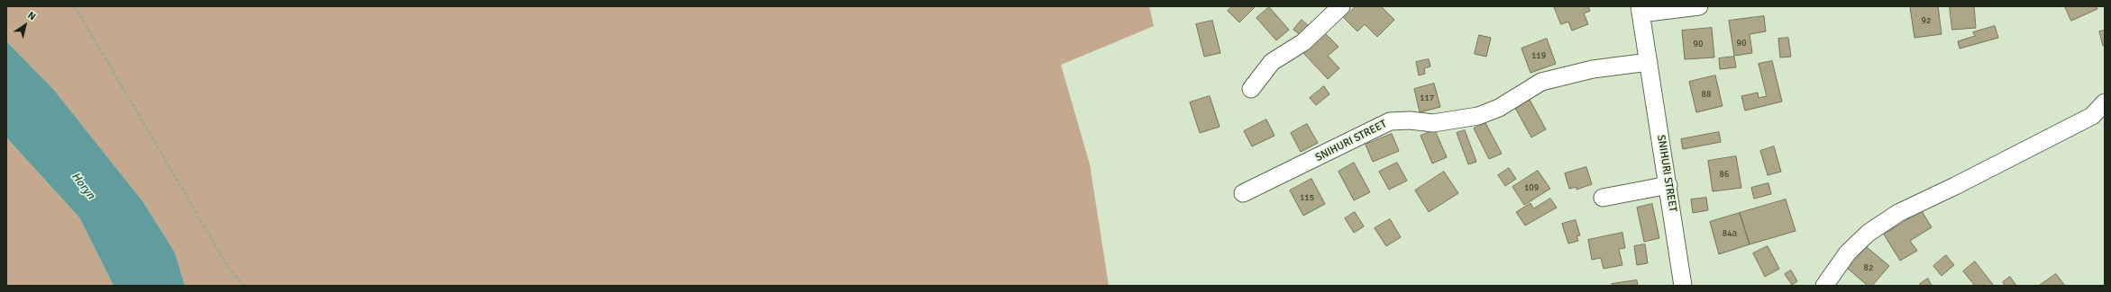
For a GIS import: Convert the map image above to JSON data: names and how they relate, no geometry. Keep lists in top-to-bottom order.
{
  "streets": {
    "street": ["SNIHURI STREET"]
  },
  "water": ["Horyn"],
  "house_numbers": [
    "92",
    "90",
    "90",
    "119",
    "88",
    "117",
    "86",
    "109",
    "115",
    "84а",
    "82"
  ],
  "north": "top right"
}
